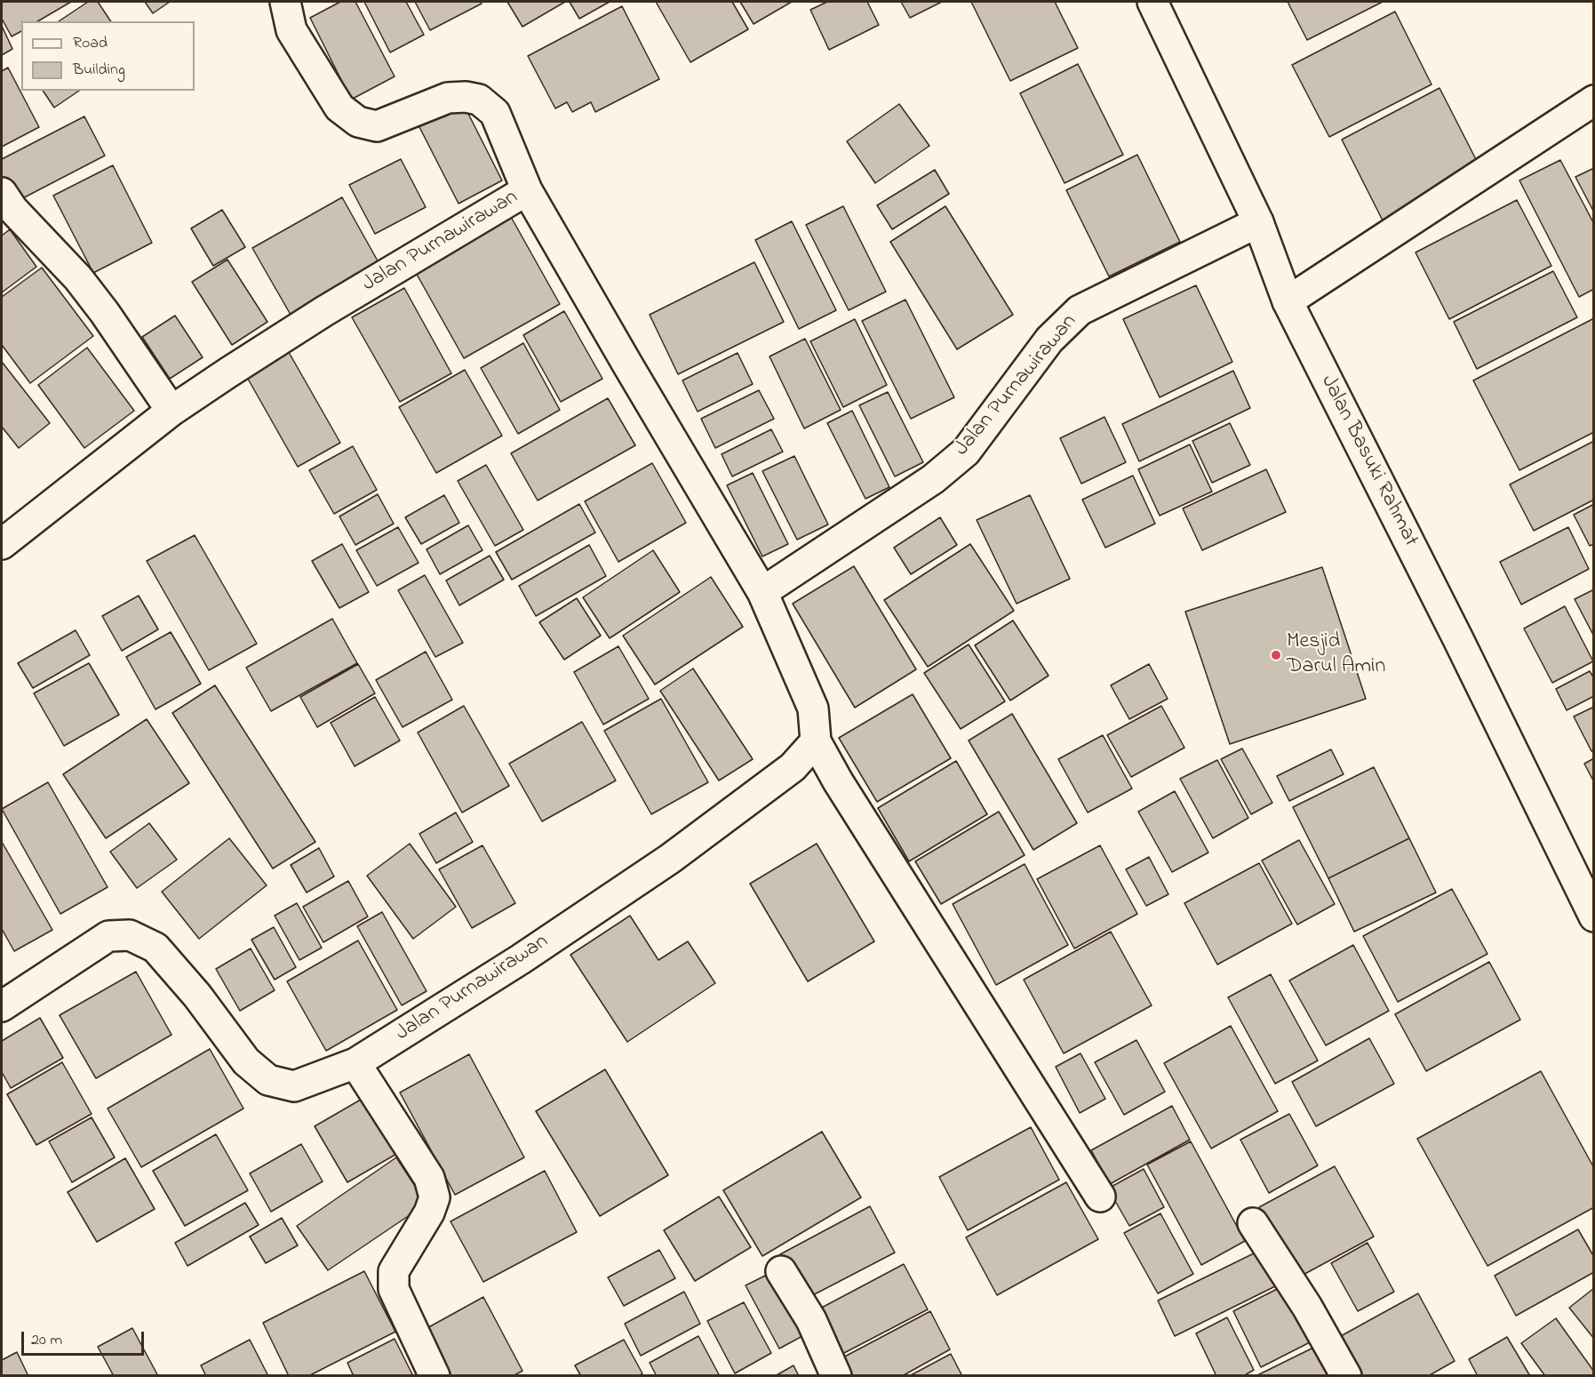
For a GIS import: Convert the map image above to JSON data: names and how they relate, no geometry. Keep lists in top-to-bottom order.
{
  "streets": {
    "main road": ["Jalan Purnawirawan", "Jalan Basuki Rahmat"]
  },
  "crossings": [
    ["Jalan Purnawirawan", "Jalan Basuki Rahmat"]
  ],
  "places": ["Mesjid Darul Amin"],
  "legend": ["Road", "Building"],
  "scale_bar": "20 m"
}
